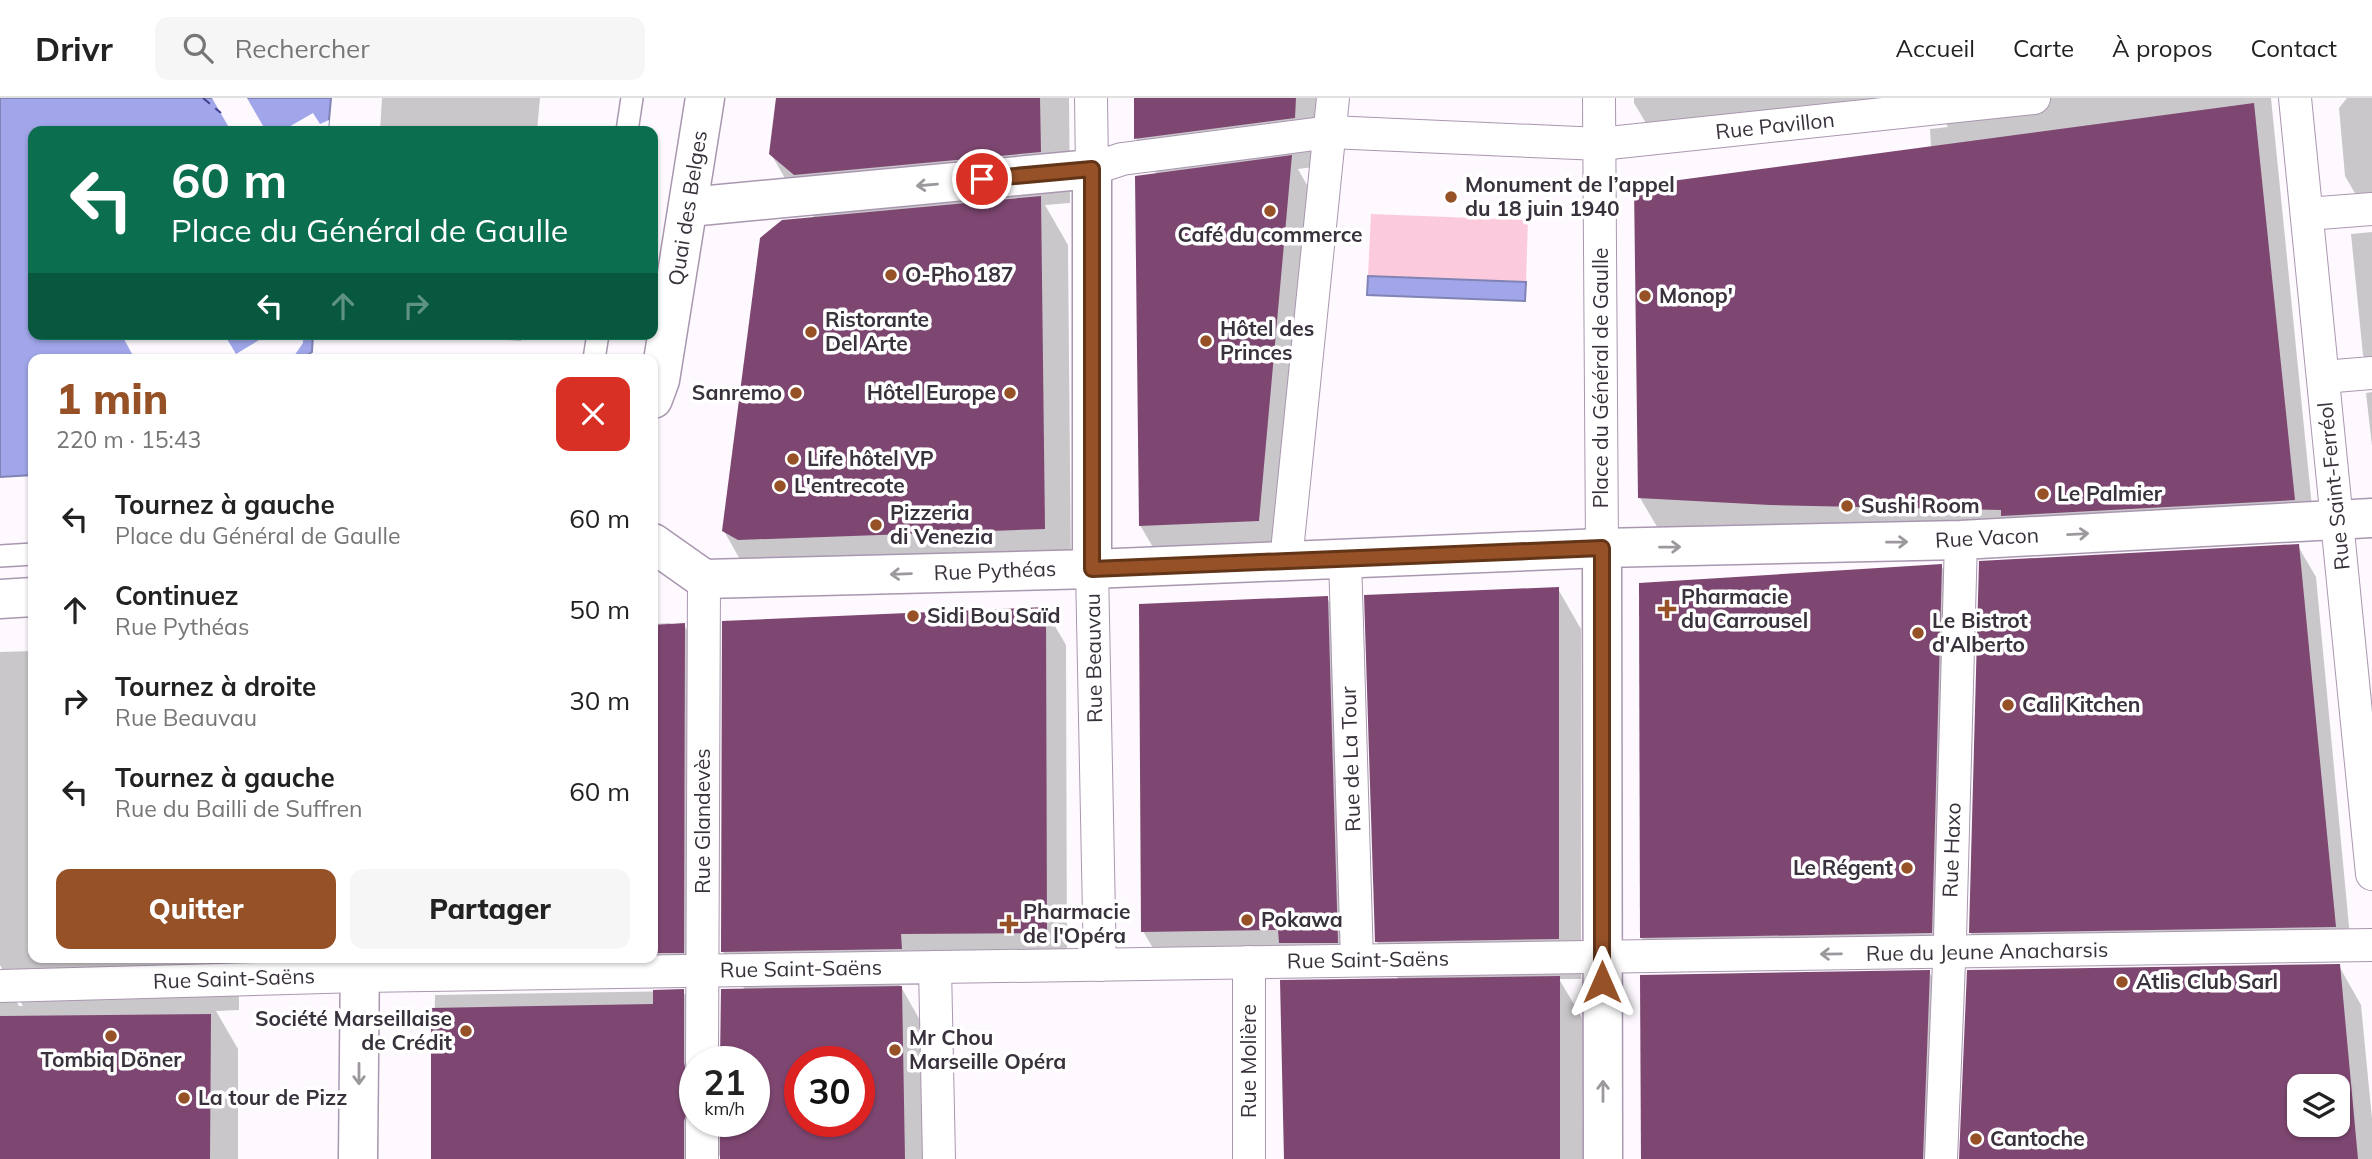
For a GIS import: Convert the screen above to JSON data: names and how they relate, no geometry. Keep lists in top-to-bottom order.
{
  "streets": {
    "street": [
      "Rue Pavillon",
      "Quai des Belges",
      "Place du Général de Gaulle",
      "Rue Saint-Ferréol",
      "Rue Vacon",
      "Rue Pythéas",
      "Rue Beauvau",
      "Rue de La Tour",
      "Rue Glandevès",
      "Rue Haxo",
      "Rue du Jeune Anacharsis",
      "Rue Saint-Saëns",
      "Rue Molière"
    ]
  },
  "crossings": [
    ["Rue Pavillon", "Place du Général de Gaulle"],
    ["Place du Général de Gaulle", "Rue Vacon"],
    ["Rue Saint-Ferréol", "Rue Vacon"],
    ["Rue Vacon", "Rue Haxo"],
    ["Rue Pythéas", "Rue Beauvau"],
    ["Rue Pythéas", "Rue Glandevès"],
    ["Rue Beauvau", "Rue Saint-Saëns"],
    ["Rue de La Tour", "Rue Saint-Saëns"],
    ["Rue Glandevès", "Rue Saint-Saëns"],
    ["Rue Haxo", "Rue du Jeune Anacharsis"],
    ["Rue du Jeune Anacharsis", "Rue Saint-Saëns"],
    ["Rue Saint-Saëns", "Rue Molière"]
  ],
  "one_way": ["Rue Vacon", "Rue Pythéas", "Rue du Jeune Anacharsis"],
  "places": {
    "other": [
      "Monument de l’appel du 18 juin 1940",
      "Café du commerce",
      "O-Pho 187",
      "Monop'",
      "Ristorante Del Arte",
      "Hôtel des Princes",
      "Sanremo",
      "Hôtel Europe",
      "Life hôtel VP",
      "L'entrecote",
      "Le Palmier",
      "Sushi Room",
      "Pizzeria di Venezia",
      "Sidi Bou Saïd",
      "Le Bistrot d'Alberto",
      "Cali Kitchen",
      "Le Régent",
      "Pokawa",
      "Atlis Club Sarl",
      "Société Marseillaise de Crédit",
      "Tombiq Döner",
      "Mr Chou Marseille Opéra",
      "La tour de Pizz",
      "Cantoche"
    ],
    "health": ["Pharmacie du Carrousel", "Pharmacie de l'Opéra"]
  },
  "page": {
    "header": "Drivr",
    "search": "Rechercher",
    "nav": [
      "Accueil",
      "Carte",
      "À propos",
      "Contact"
    ],
    "turn": ["60 m", "Place du Général de Gaulle"],
    "heading": ["1 min", "220 m · 15:43"],
    "list": [
      {
        "name": "Tournez à gauche",
        "note": "Place du Général de Gaulle",
        "value": "60 m"
      },
      {
        "name": "Continuez",
        "note": "Rue Pythéas",
        "value": "50 m"
      },
      {
        "name": "Tournez à droite",
        "note": "Rue Beauvau",
        "value": "30 m"
      },
      {
        "name": "Tournez à gauche",
        "note": "Rue du Bailli de Suffren",
        "value": "60 m"
      }
    ],
    "buttons": ["Quitter", "Partager"],
    "speed": "21 km/h",
    "limit": "30"
  }
}
